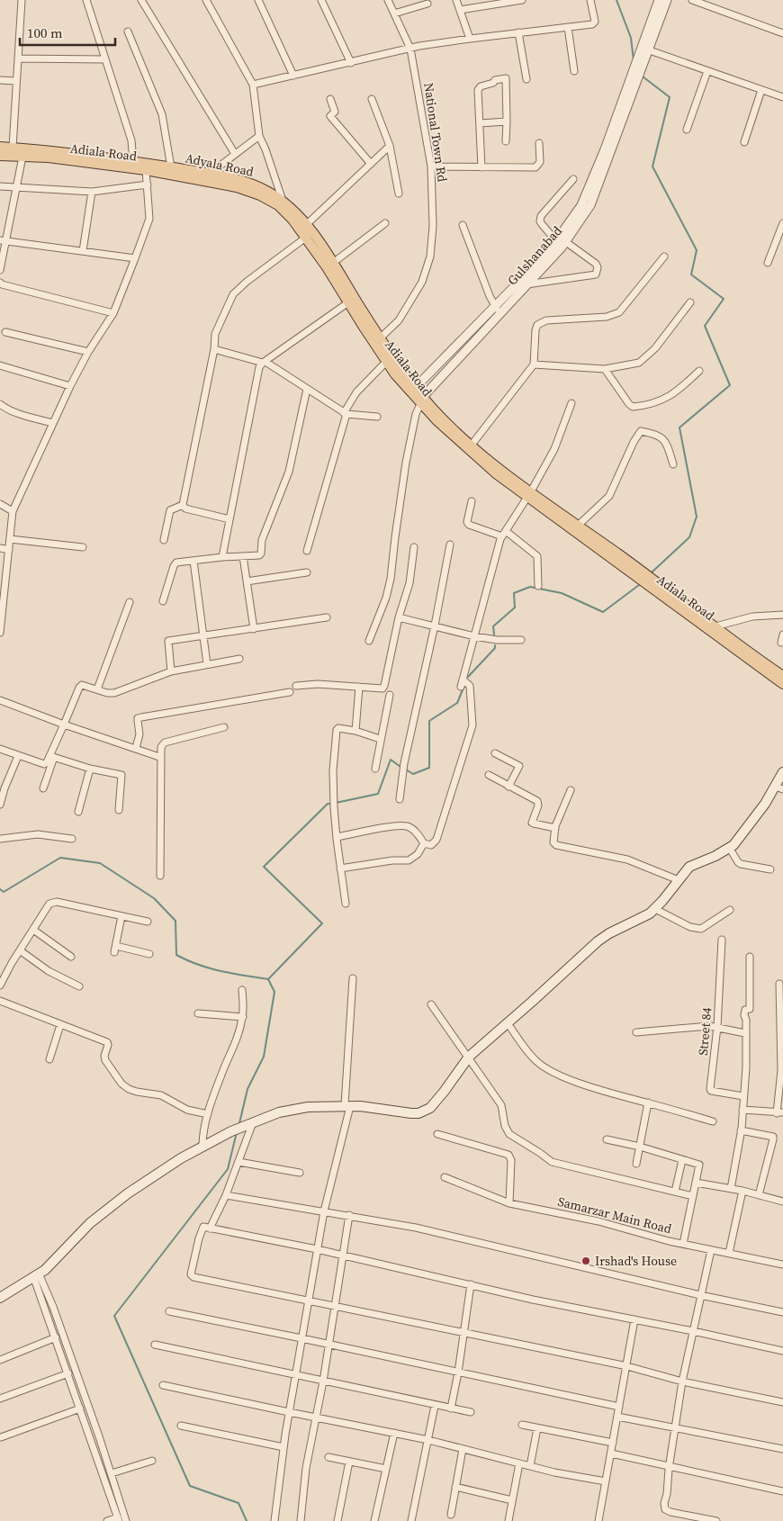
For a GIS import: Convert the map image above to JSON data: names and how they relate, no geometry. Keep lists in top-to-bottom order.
{
  "streets": {
    "main road": ["Adiala Road", "Adyala Road"],
    "street": [
      "National Town Rd",
      "Gulshanabad",
      "Street 84",
      "Samarzar Main Road"
    ]
  },
  "crossings": [
    ["National Town Rd", "Adyala Road"],
    ["Adiala Road", "Adyala Road"],
    ["Adiala Road", "Gulshanabad"],
    ["Adyala Road", "Gulshanabad"]
  ],
  "places": ["Irshad's House"],
  "scale_bar": "100 m"
}
